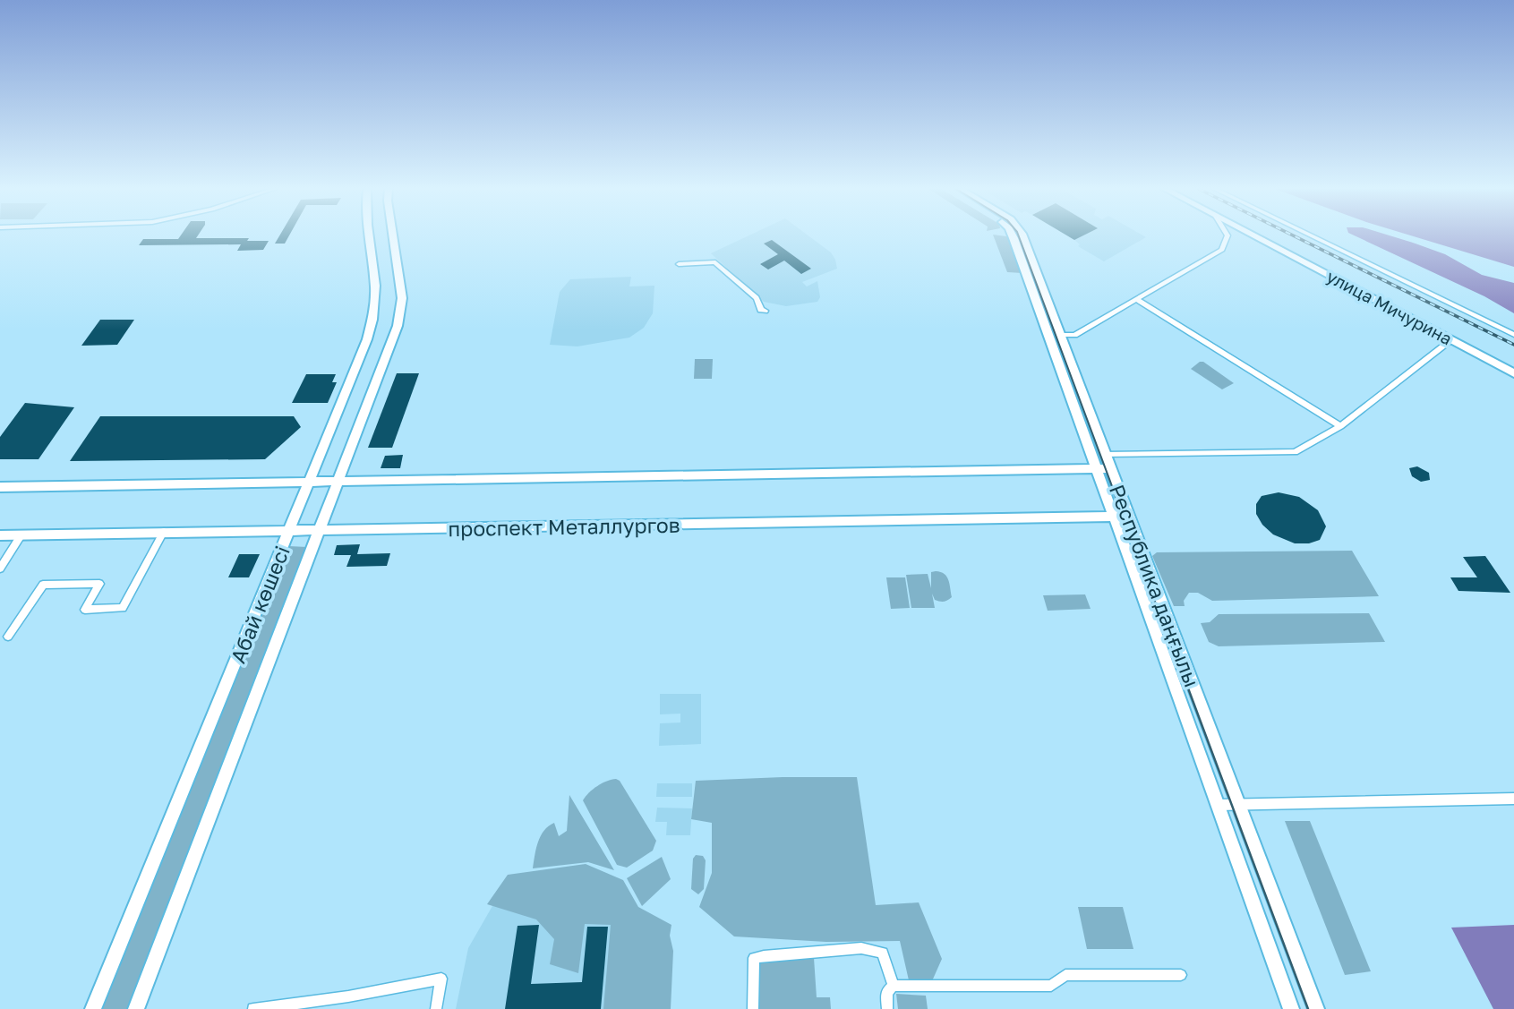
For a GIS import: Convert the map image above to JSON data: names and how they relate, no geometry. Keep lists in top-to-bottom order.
{
  "streets": {
    "main road": [
      "улица Мичурина",
      "проспект Металлургов",
      "Республика даңғылы",
      "Абай көшесі"
    ]
  },
  "crossings": [
    ["проспект Металлургов", "Республика даңғылы"],
    ["проспект Металлургов", "Абай көшесі"]
  ]
}
